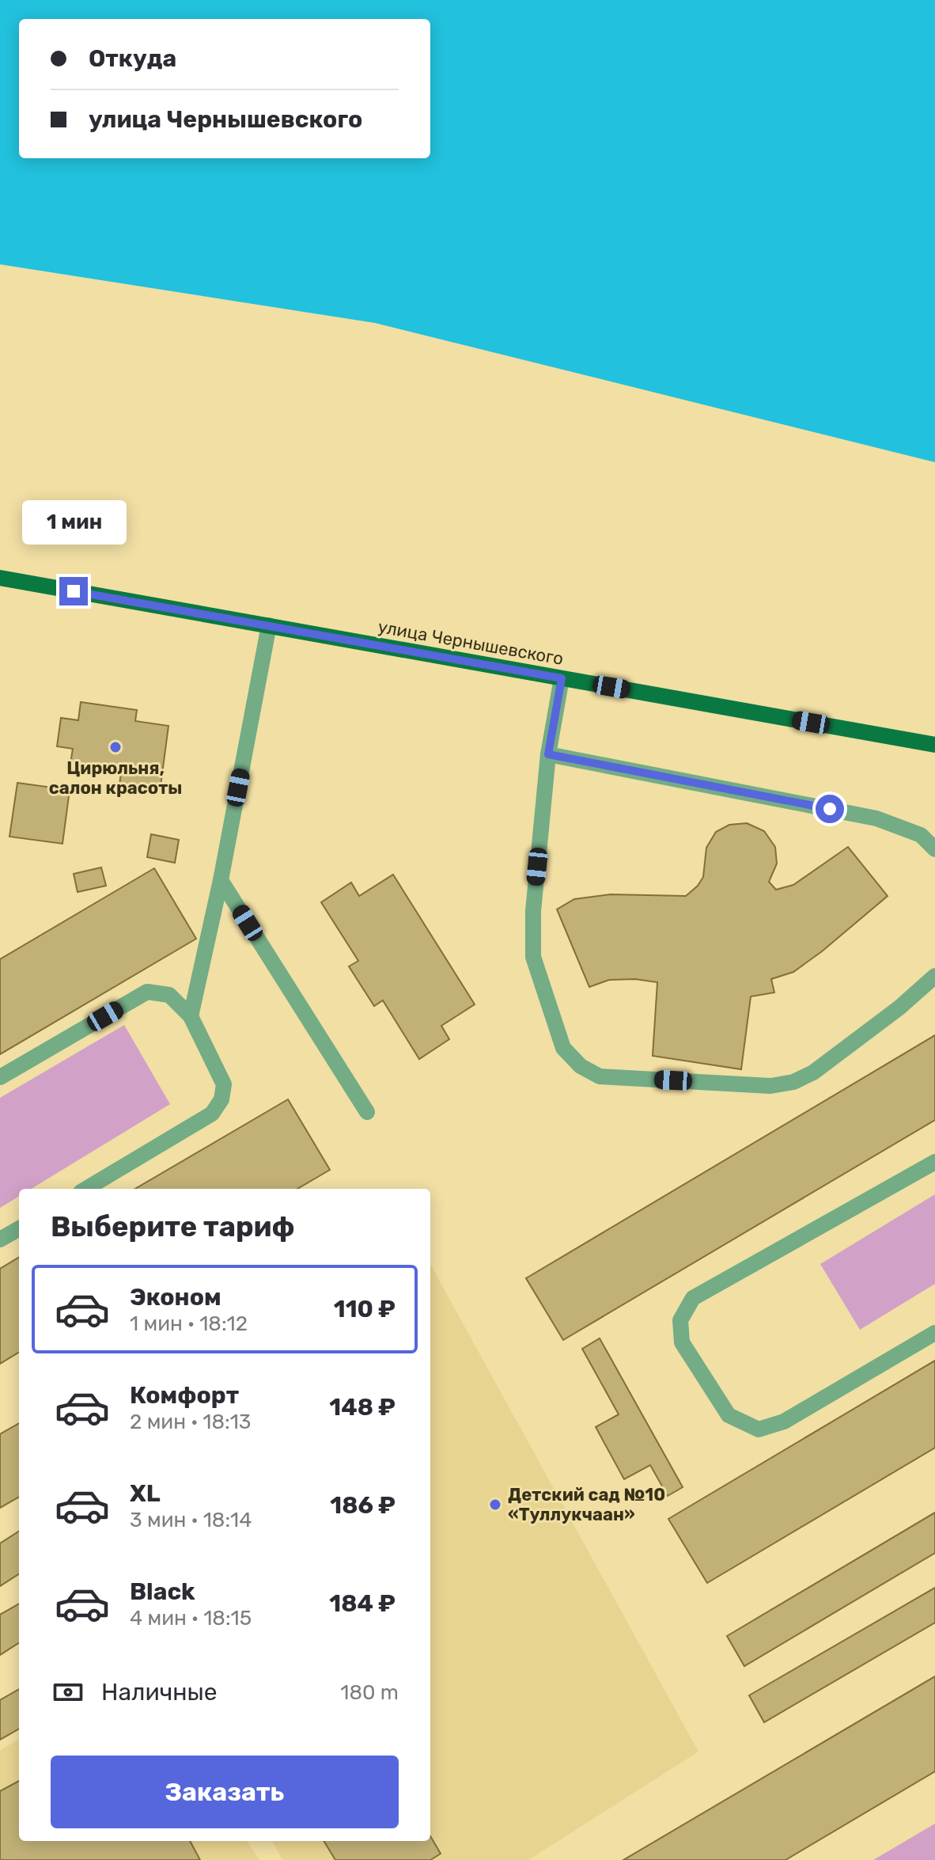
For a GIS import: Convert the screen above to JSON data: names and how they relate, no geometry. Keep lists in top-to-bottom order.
{
  "streets": {
    "main road": ["улица Чернышевского"]
  },
  "places": ["Цирюльня, салон красоты", "Детский сад №10 «Туллукчаан»"],
  "page": {
    "banner": ["Откуда", "улица Чернышевского"],
    "bubble": "1 мин",
    "heading": "Выберите тариф",
    "list": [
      {
        "name": "Эконом",
        "note": "1 мин · 18:12",
        "value": "110 ₽"
      },
      {
        "name": "Комфорт",
        "note": "2 мин · 18:13",
        "value": "148 ₽"
      },
      {
        "name": "XL",
        "note": "3 мин · 18:14",
        "value": "186 ₽"
      },
      {
        "name": "Black",
        "note": "4 мин · 18:15",
        "value": "184 ₽"
      }
    ],
    "pay": ["Наличные", "180 m"],
    "buttons": "Заказать"
  }
}
